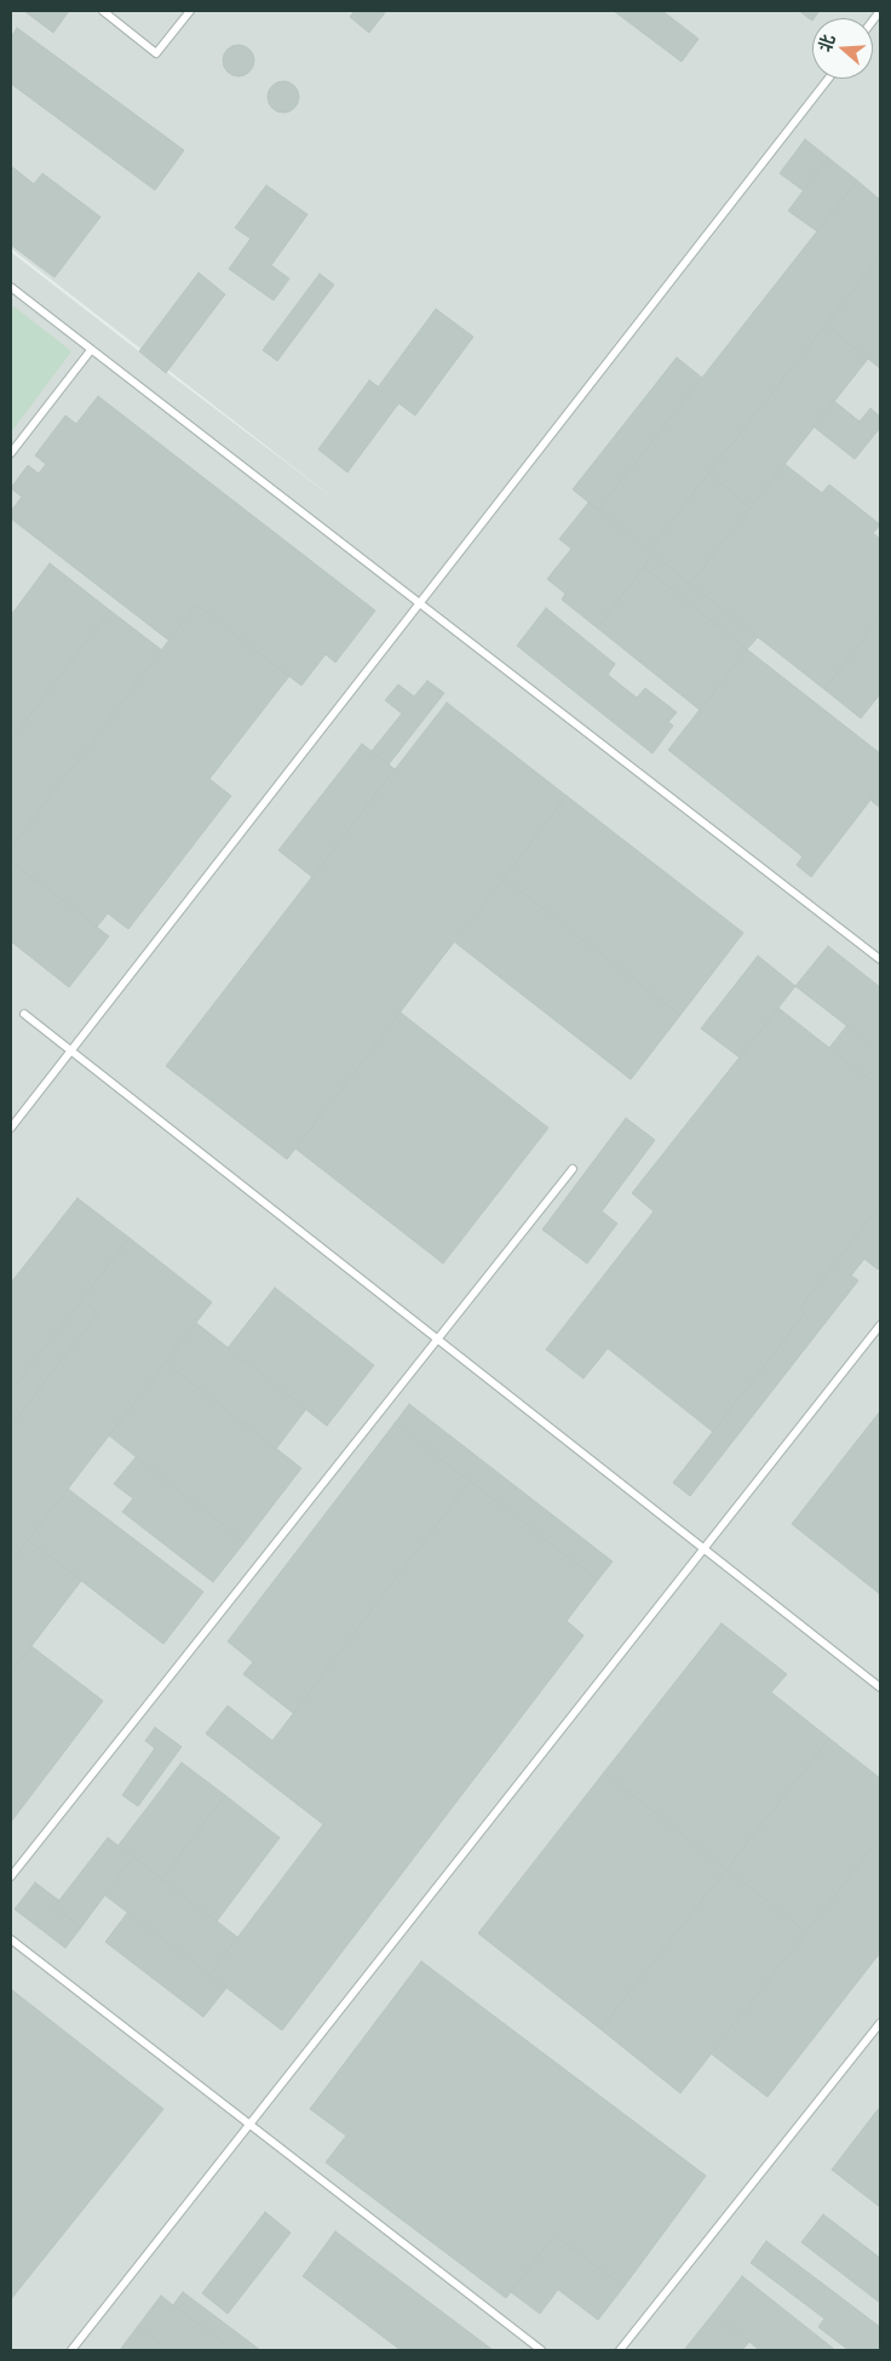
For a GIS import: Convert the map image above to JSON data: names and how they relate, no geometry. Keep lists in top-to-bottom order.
{
  "north": "left"
}
